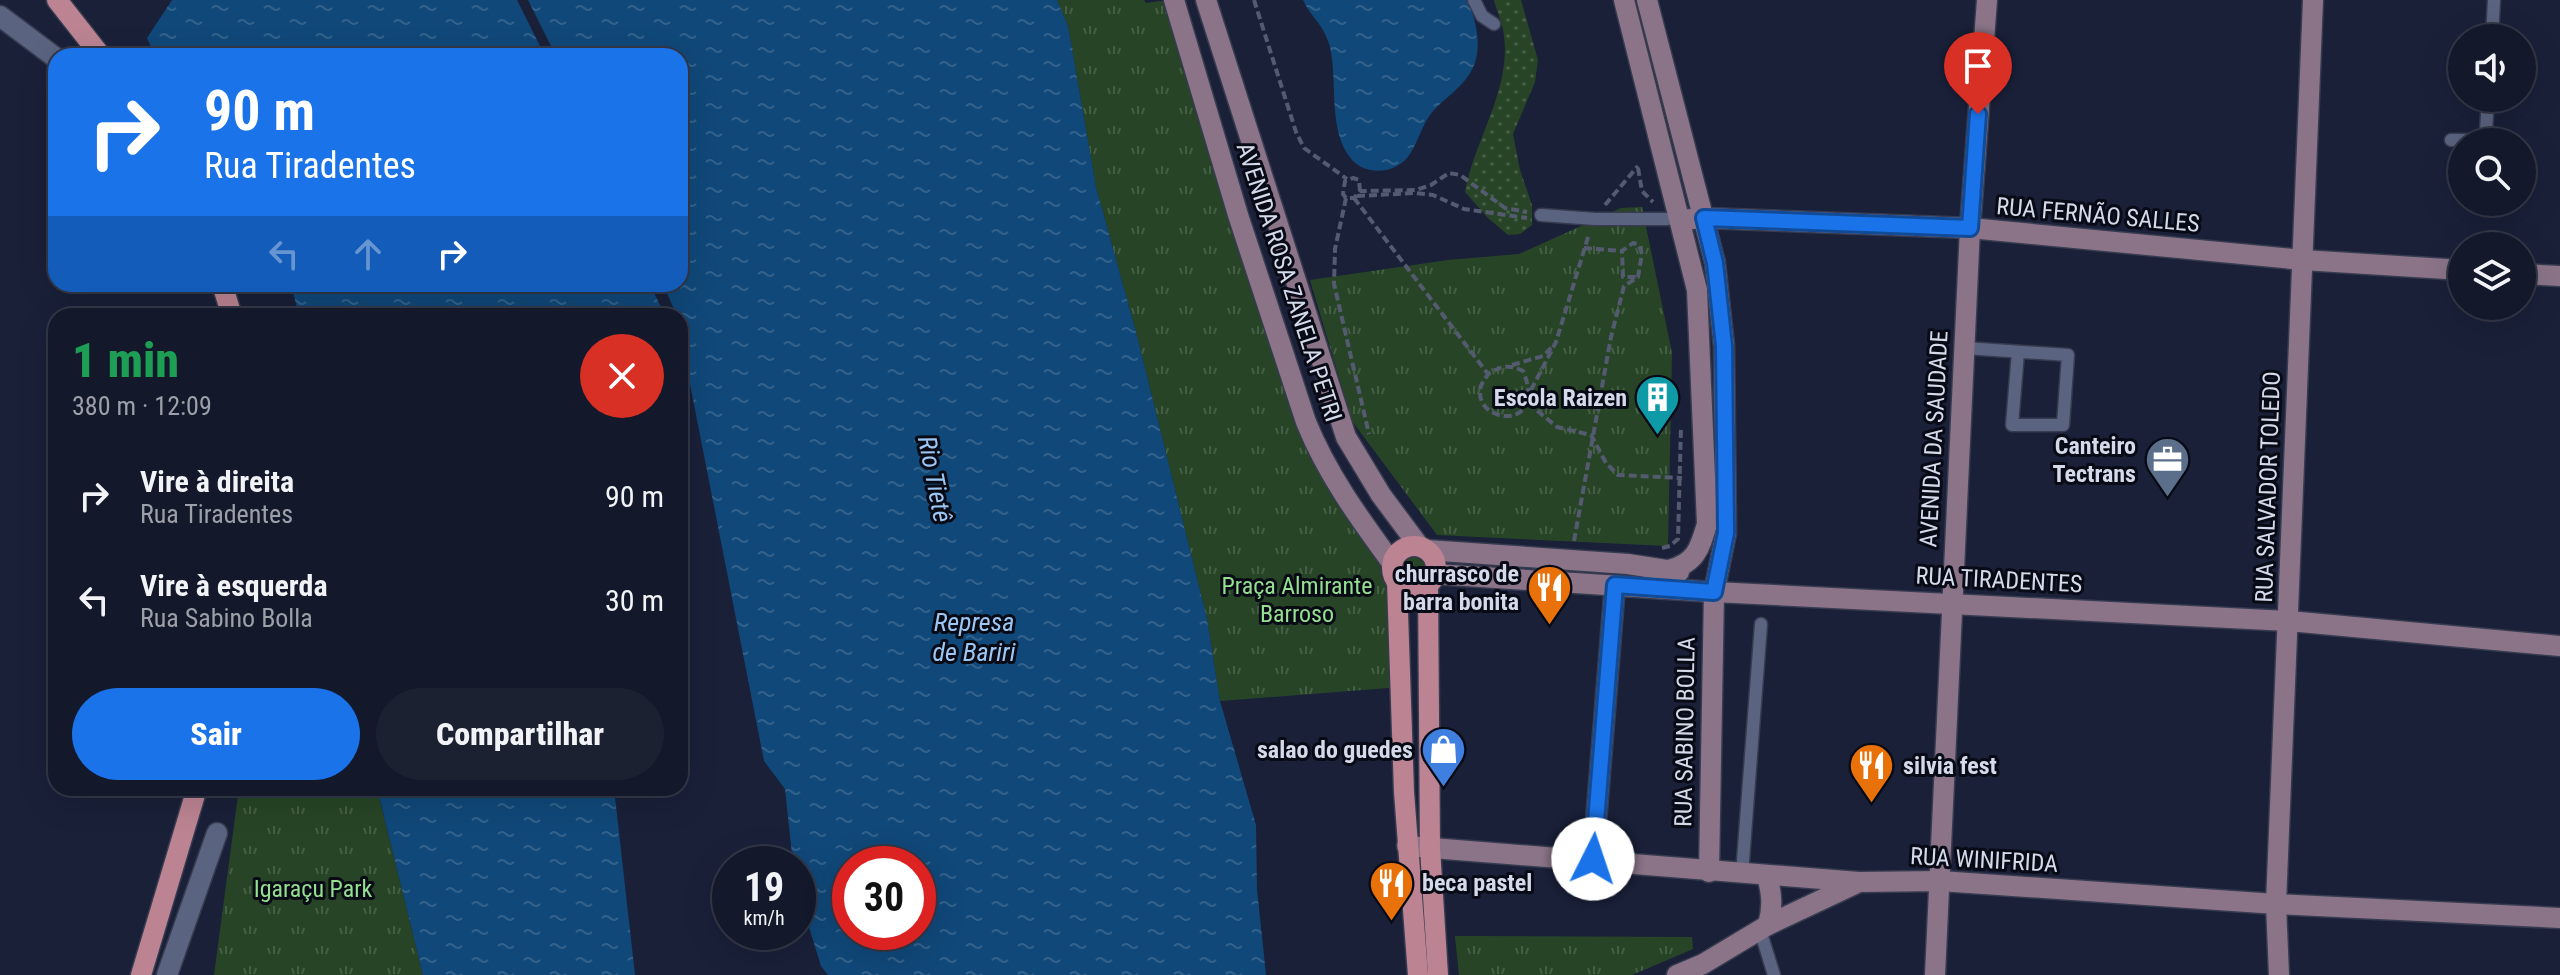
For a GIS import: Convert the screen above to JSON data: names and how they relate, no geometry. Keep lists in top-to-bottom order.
{
  "streets": {
    "street": [
      "RUA FERNÃO SALLES",
      "AVENIDA ROSA ZANELA PETRI",
      "AVENIDA DA SAUDADE",
      "RUA SALVADOR TOLEDO",
      "RUA TIRADENTES",
      "RUA SABINO BOLLA",
      "RUA WINIFRIDA"
    ]
  },
  "crossings": [
    ["RUA FERNÃO SALLES", "AVENIDA DA SAUDADE"],
    ["RUA FERNÃO SALLES", "RUA SALVADOR TOLEDO"],
    ["RUA FERNÃO SALLES", "RUA SABINO BOLLA"],
    ["AVENIDA ROSA ZANELA PETRI", "RUA TIRADENTES"],
    ["AVENIDA DA SAUDADE", "RUA TIRADENTES"],
    ["AVENIDA DA SAUDADE", "RUA WINIFRIDA"],
    ["RUA SALVADOR TOLEDO", "RUA TIRADENTES"],
    ["RUA SALVADOR TOLEDO", "RUA WINIFRIDA"],
    ["RUA TIRADENTES", "RUA SABINO BOLLA"],
    ["RUA SABINO BOLLA", "RUA WINIFRIDA"]
  ],
  "water": ["Rio Tietê", "Represa de Bariri"],
  "parks": ["Praça Almirante Barroso", "Igaraçu Park"],
  "places": {
    "building": ["Escola Raizen"],
    "office": ["Canteiro Tectrans"],
    "restaurant": ["churrasco de barra bonita", "silvia fest", "beca pastel"],
    "shop": ["salao do guedes"]
  },
  "page": {
    "turn": ["90 m", "Rua Tiradentes"],
    "heading": ["1 min", "380 m · 12:09"],
    "list": [
      {
        "name": "Vire à direita",
        "note": "Rua Tiradentes",
        "value": "90 m"
      },
      {
        "name": "Vire à esquerda",
        "note": "Rua Sabino Bolla",
        "value": "30 m"
      }
    ],
    "buttons": ["Sair", "Compartilhar"],
    "speed": "19 km/h",
    "limit": "30"
  }
}
